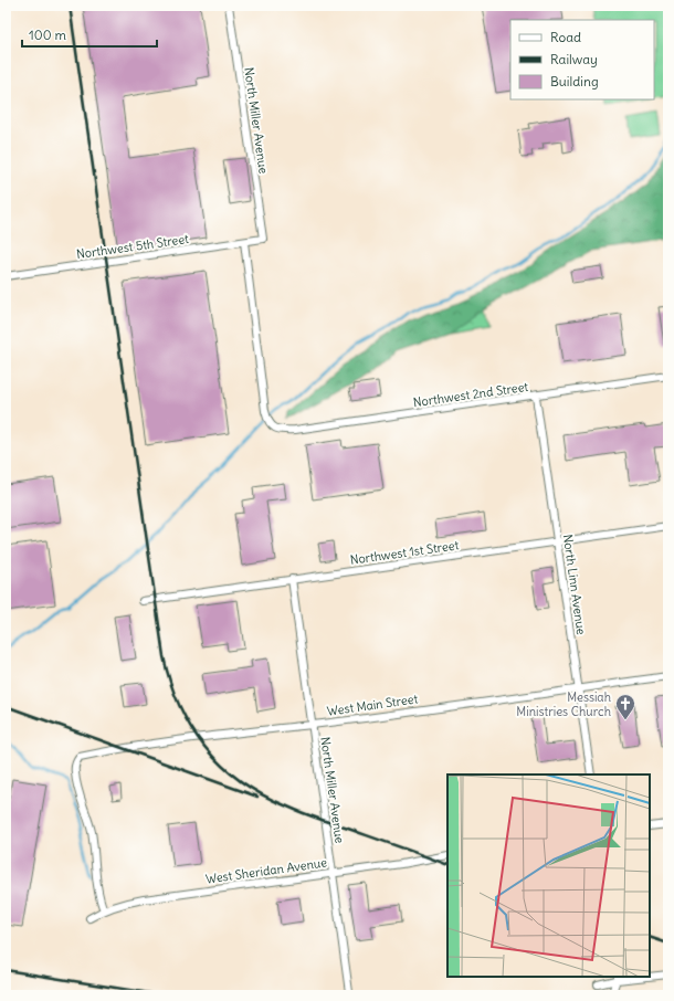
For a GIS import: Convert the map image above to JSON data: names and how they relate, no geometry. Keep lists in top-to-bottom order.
{
  "streets": {
    "street": [
      "North Miller Avenue",
      "Northwest 5th Street",
      "Northwest 2nd Street",
      "Northwest 1st Street",
      "North Linn Avenue",
      "West Main Street",
      "West Sheridan Avenue"
    ]
  },
  "crossings": [
    ["North Miller Avenue", "Northwest 5th Street"],
    ["North Miller Avenue", "Northwest 1st Street"],
    ["North Miller Avenue", "West Main Street"],
    ["North Miller Avenue", "West Sheridan Avenue"],
    ["Northwest 5th Street", "Northwest 2nd Street"],
    ["Northwest 2nd Street", "North Linn Avenue"],
    ["Northwest 1st Street", "North Linn Avenue"],
    ["North Linn Avenue", "West Main Street"],
    ["West Main Street", "West Sheridan Avenue"]
  ],
  "places": {
    "church": ["Messiah Ministries Church"]
  },
  "legend": ["Road", "Railway", "Building"],
  "scale_bar": "100 m"
}
